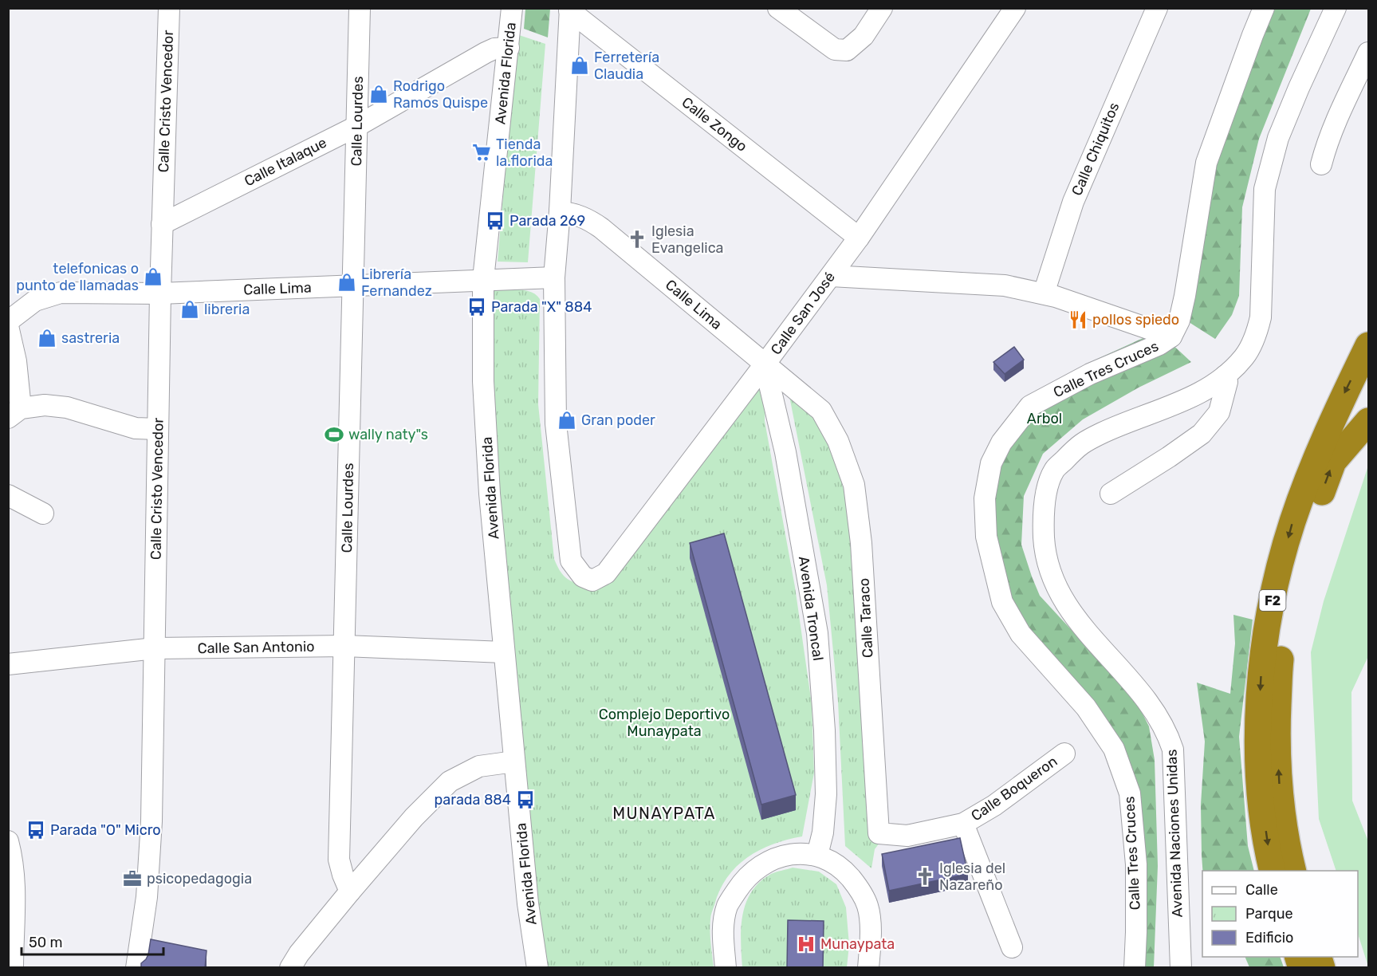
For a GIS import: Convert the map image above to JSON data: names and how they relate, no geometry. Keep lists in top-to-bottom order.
{
  "streets": {
    "highway": ["F2"],
    "street": [
      "Avenida Florida",
      "Calle Cristo Vencedor",
      "Calle Lourdes",
      "Calle Zongo",
      "Calle Chiquitos",
      "Calle Italaque",
      "Calle Lima",
      "Calle San José",
      "Calle Tres Cruces",
      "Avenida Troncal",
      "Calle Taraco",
      "Calle San Antonio",
      "Calle Boqueron",
      "Avenida Naciones Unidas"
    ]
  },
  "crossings": [
    ["Avenida Florida", "Calle Italaque"],
    ["Avenida Florida", "Calle Lima"],
    ["Avenida Florida", "Calle San Antonio"],
    ["Calle Cristo Vencedor", "Calle Italaque"],
    ["Calle Cristo Vencedor", "Calle Lima"],
    ["Calle Cristo Vencedor", "Calle San Antonio"],
    ["Calle Lourdes", "Calle Italaque"],
    ["Calle Lourdes", "Calle Lima"],
    ["Calle Lourdes", "Calle San Antonio"],
    ["Calle Zongo", "Calle San José"],
    ["Calle Lima", "Calle San José"],
    ["Calle Lima", "Avenida Troncal"],
    ["Calle Lima", "Calle Taraco"],
    ["Calle San José", "Avenida Troncal"],
    ["Calle Taraco", "Calle Boqueron"]
  ],
  "districts": ["MUNAYPATA"],
  "parks": ["Arbol", "Complejo Deportivo Munaypata"],
  "places": {
    "shop": [
      "Ferretería Claudia",
      "Rodrigo Ramos Quispe",
      "telefonicas o punto de llamadas",
      "Librería Fernandez",
      "libreria",
      "sastreria",
      "Gran poder"
    ],
    "supermarket": ["Tienda la.florida"],
    "bus stop": [
      "Parada 269",
      "Parada \"X\" 884",
      "parada 884",
      "Parada \"O\" Micro"
    ],
    "church": ["Iglesia Evangelica", "Iglesia del Nazareño"],
    "restaurant": ["pollos spiedo"],
    "sports": ["wally naty\"s"],
    "office": ["psicopedagogia"],
    "hospital": ["Munaypata"]
  },
  "legend": ["Calle", "Parque", "Edificio"],
  "scale_bar": "50 m"
}
